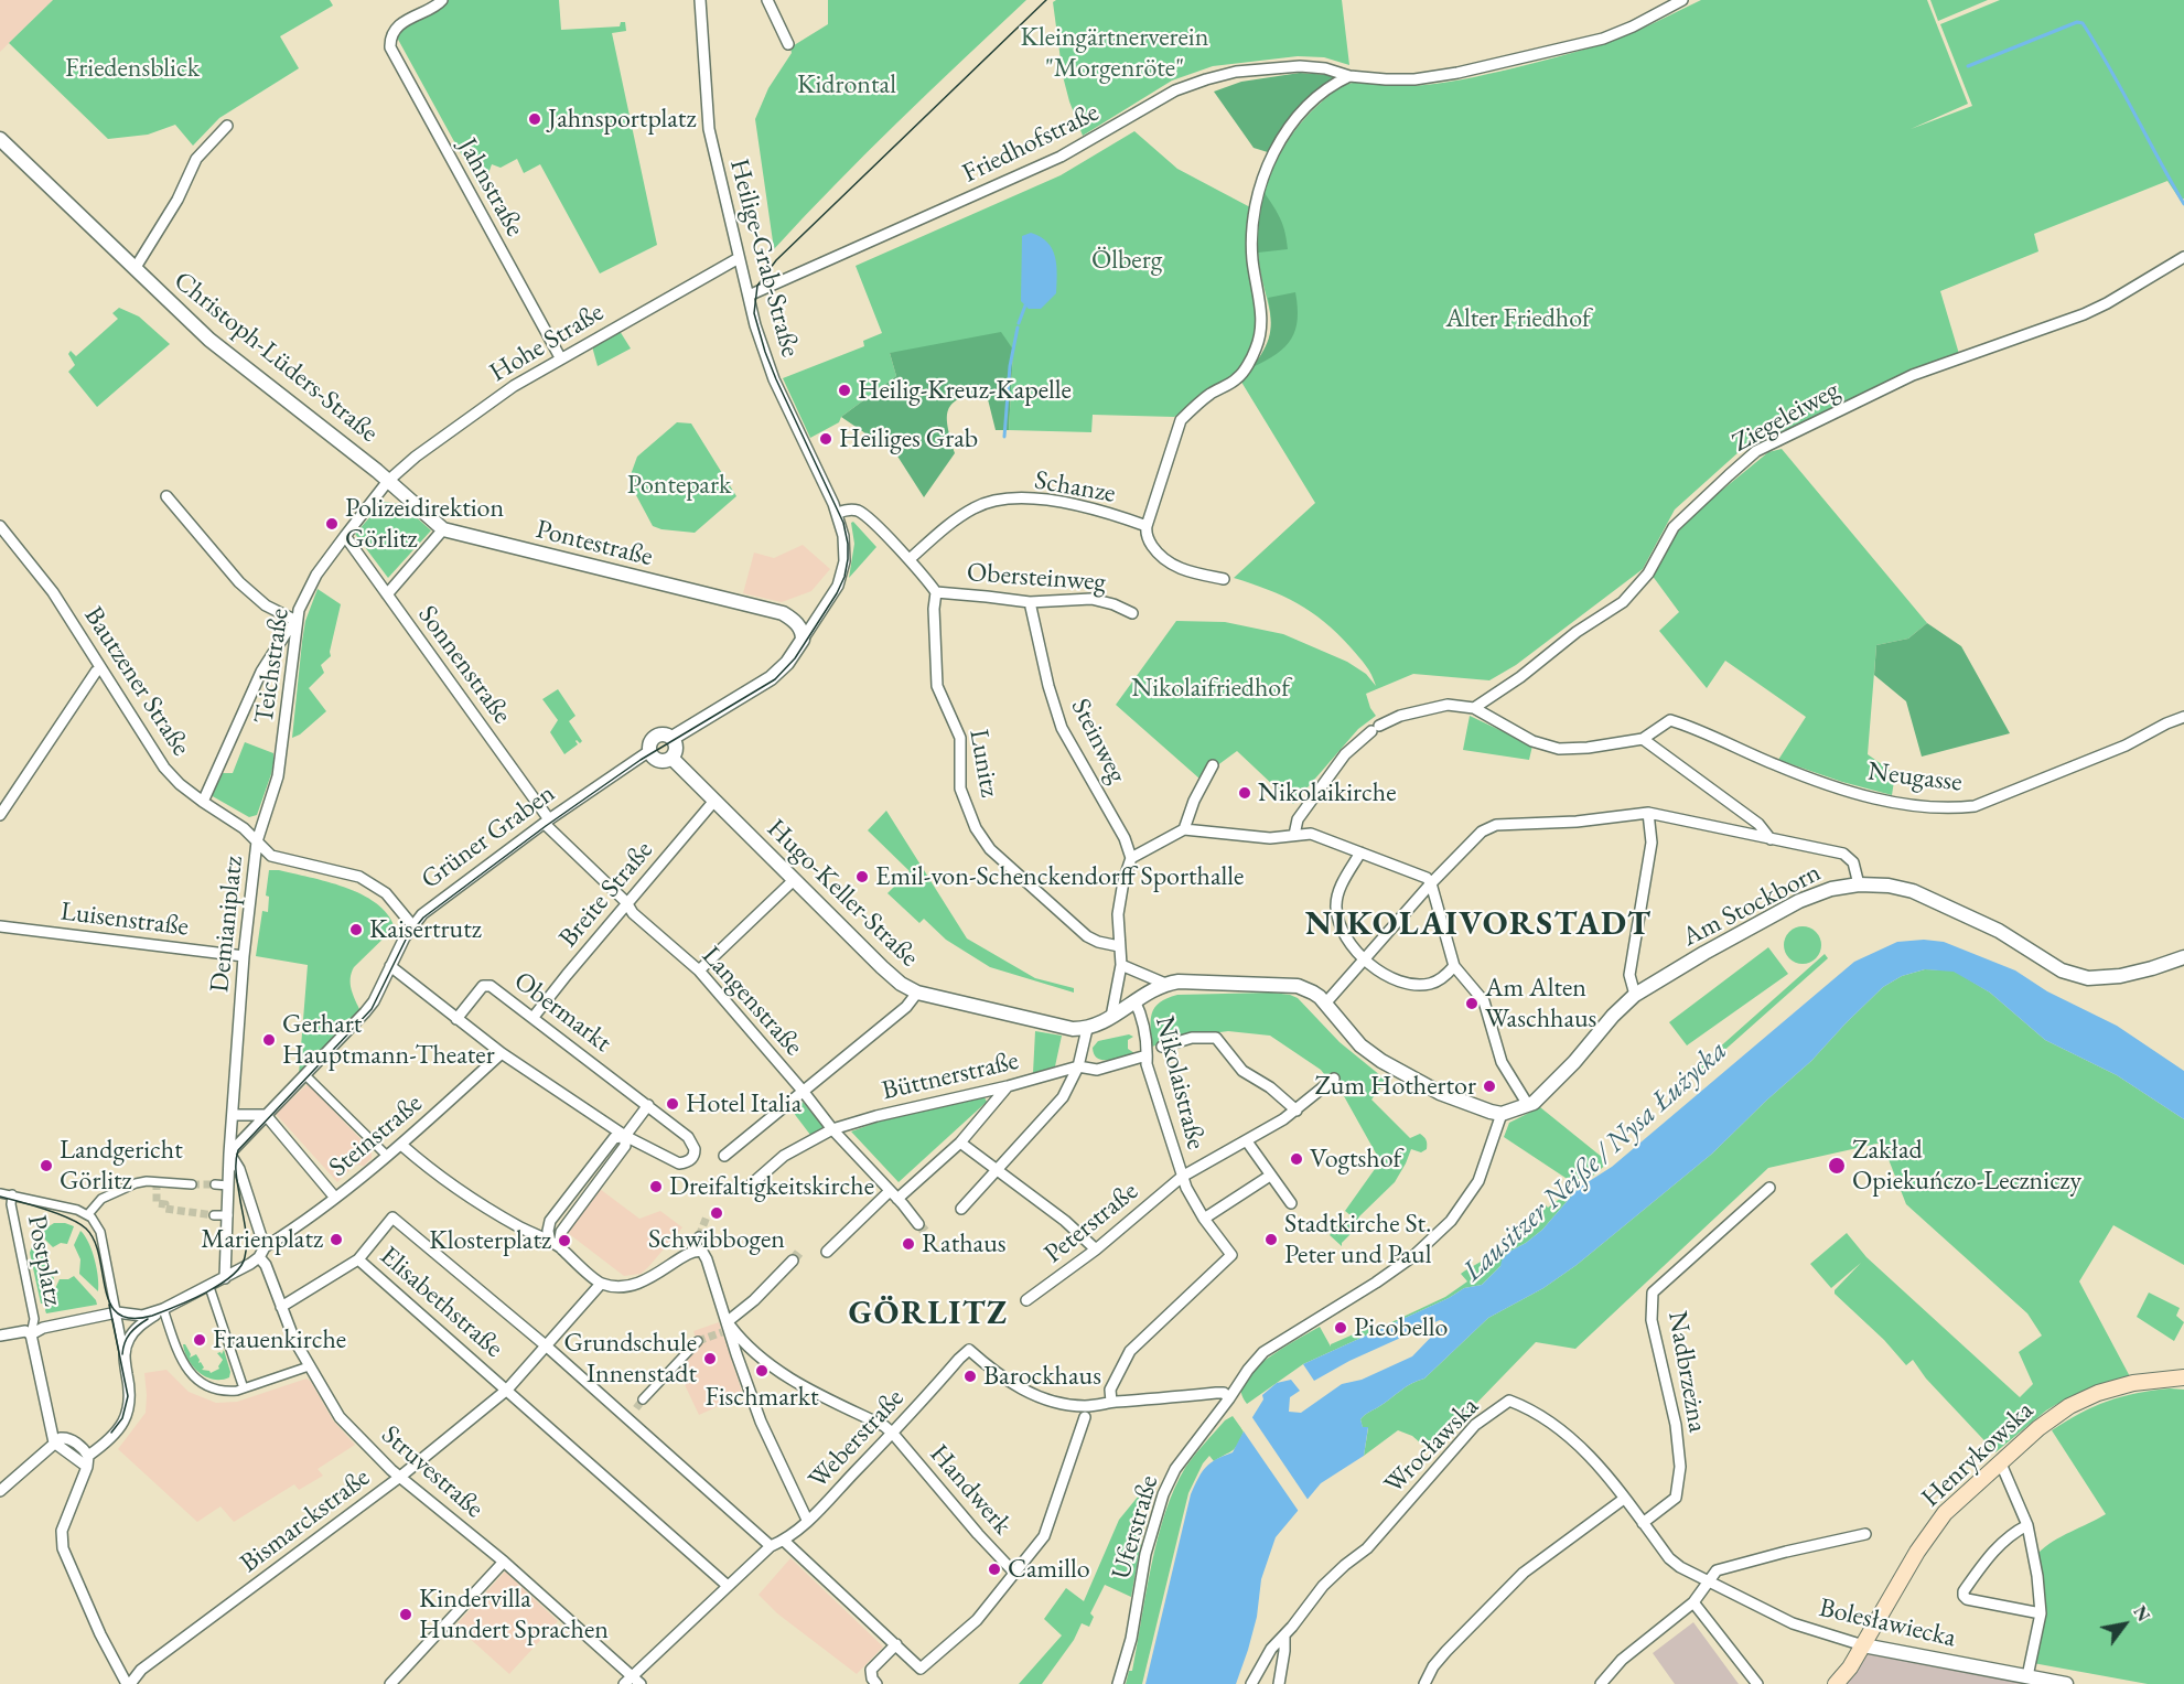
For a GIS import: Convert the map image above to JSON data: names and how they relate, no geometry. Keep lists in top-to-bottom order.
{
  "streets": {
    "main road": ["Henrykowska"],
    "street": [
      "Friedhofstraße",
      "Jahnstraße",
      "Heilige-Grab-Straße",
      "Hohe Straße",
      "Christoph-Lüders-Straße",
      "Ziegeleiweg",
      "Schanze",
      "Pontestraße",
      "Obersteinweg",
      "Sonnenstraße",
      "Teichstraße",
      "Bautzener Straße",
      "Steinweg",
      "Lunitz",
      "Neugasse",
      "Grüner Graben",
      "Hugo-Keller-Straße",
      "Breite Straße",
      "Am Stockborn",
      "Luisenstraße",
      "Demianiplatz",
      "Langenstraße",
      "Obermarkt",
      "Büttnerstraße",
      "Nikolaistraße",
      "Steinstraße",
      "Peterstraße",
      "Postplatz",
      "Elisabethstraße",
      "Nadbrzeżna",
      "Weberstraße",
      "Wrocławska",
      "Struvestraße",
      "Handwerk",
      "Bismarckstraße",
      "Uferstraße",
      "Bolesławiecka"
    ]
  },
  "crossings": [
    ["Friedhofstraße", "Heilige-Grab-Straße"],
    ["Jahnstraße", "Hohe Straße"],
    ["Heilige-Grab-Straße", "Hohe Straße"],
    ["Heilige-Grab-Straße", "Pontestraße"],
    ["Hohe Straße", "Christoph-Lüders-Straße"],
    ["Hohe Straße", "Pontestraße"],
    ["Hohe Straße", "Teichstraße"],
    ["Christoph-Lüders-Straße", "Pontestraße"],
    ["Christoph-Lüders-Straße", "Teichstraße"],
    ["Pontestraße", "Teichstraße"],
    ["Obersteinweg", "Steinweg"],
    ["Obersteinweg", "Lunitz"],
    ["Sonnenstraße", "Teichstraße"],
    ["Sonnenstraße", "Grüner Graben"],
    ["Sonnenstraße", "Langenstraße"],
    ["Teichstraße", "Bautzener Straße"],
    ["Teichstraße", "Demianiplatz"],
    ["Bautzener Straße", "Demianiplatz"],
    ["Grüner Graben", "Hugo-Keller-Straße"],
    ["Grüner Graben", "Demianiplatz"],
    ["Grüner Graben", "Langenstraße"],
    ["Grüner Graben", "Obermarkt"],
    ["Hugo-Keller-Straße", "Breite Straße"],
    ["Breite Straße", "Langenstraße"],
    ["Breite Straße", "Obermarkt"],
    ["Luisenstraße", "Demianiplatz"],
    ["Langenstraße", "Büttnerstraße"],
    ["Obermarkt", "Steinstraße"],
    ["Büttnerstraße", "Nikolaistraße"],
    ["Büttnerstraße", "Peterstraße"],
    ["Nikolaistraße", "Peterstraße"],
    ["Elisabethstraße", "Weberstraße"],
    ["Elisabethstraße", "Bismarckstraße"],
    ["Nadbrzeżna", "Wrocławska"],
    ["Weberstraße", "Handwerk"],
    ["Wrocławska", "Bolesławiecka"],
    ["Henrykowska", "Bolesławiecka"],
    ["Struvestraße", "Bismarckstraße"]
  ],
  "districts": ["NIKOLAIVORSTADT", "GÖRLITZ"],
  "water": ["Lausitzer Neiße / Nysa Łużycka"],
  "parks": [
    "Kleingärtnerverein \"Morgenröte\"",
    "Friedensblick",
    "Kidrontal",
    "Ölberg",
    "Alter Friedhof",
    "Pontepark",
    "Nikolaifriedhof"
  ],
  "places": [
    "Jahnsportplatz",
    "Heilig-Kreuz-Kapelle",
    "Heiliges Grab",
    "Polizeidirektion Görlitz",
    "Nikolaikirche",
    "Emil-von-Schenckendorff Sporthalle",
    "Kaisertrutz",
    "Am Alten Waschhaus",
    "Gerhart Hauptmann-Theater",
    "Zum Hothertor",
    "Hotel Italia",
    "Vogtshof",
    "Landgericht Görlitz",
    "Zakład Opiekuńczo-Leczniczy",
    "Dreifaltigkeitskirche",
    "Schwibbogen",
    "Marienplatz",
    "Stadtkirche St. Peter und Paul",
    "Klosterplatz",
    "Rathaus",
    "Picobello",
    "Frauenkirche",
    "Grundschule Innenstadt",
    "Fischmarkt",
    "Barockhaus",
    "Camillo",
    "Kindervilla Hundert Sprachen"
  ],
  "north": "top right"
}
